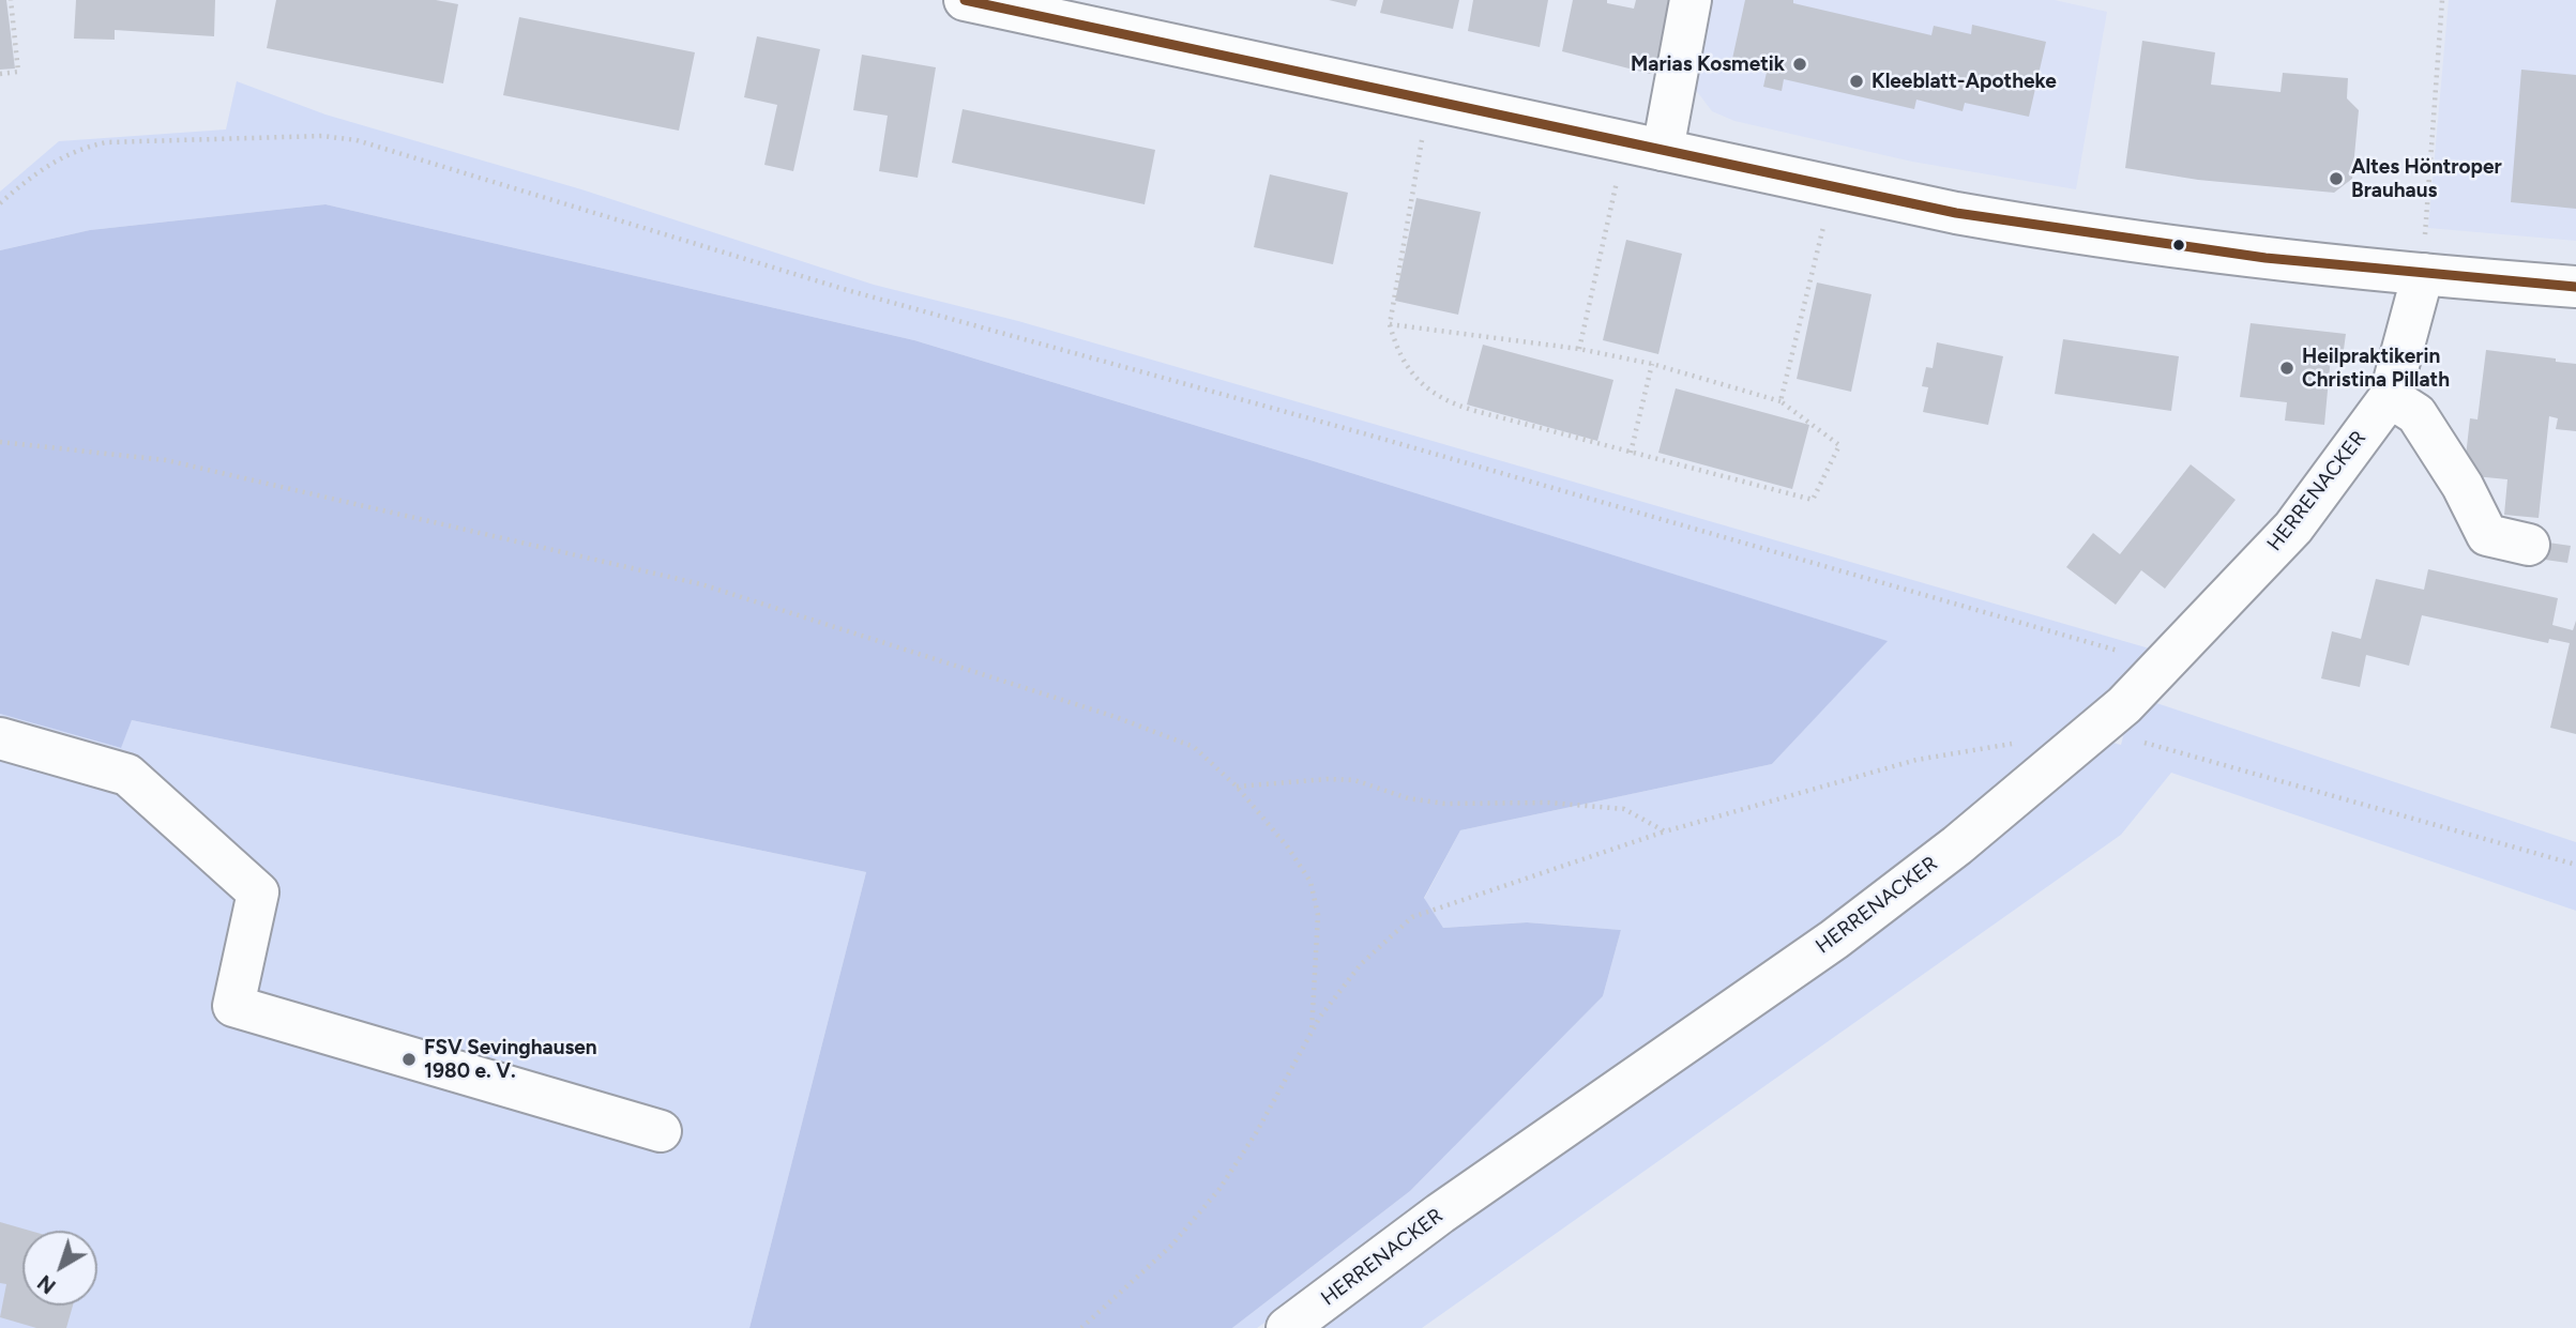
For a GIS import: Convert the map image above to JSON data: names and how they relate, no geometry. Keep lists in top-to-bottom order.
{
  "streets": {
    "street": ["HERRENACKER"]
  },
  "places": [
    "Marias Kosmetik",
    "Kleeblatt-Apotheke",
    "Altes Höntroper Brauhaus",
    "Heilpraktikerin Christina Pillath",
    "FSV Sevinghausen 1980 e. V."
  ],
  "north": "bottom left"
}
